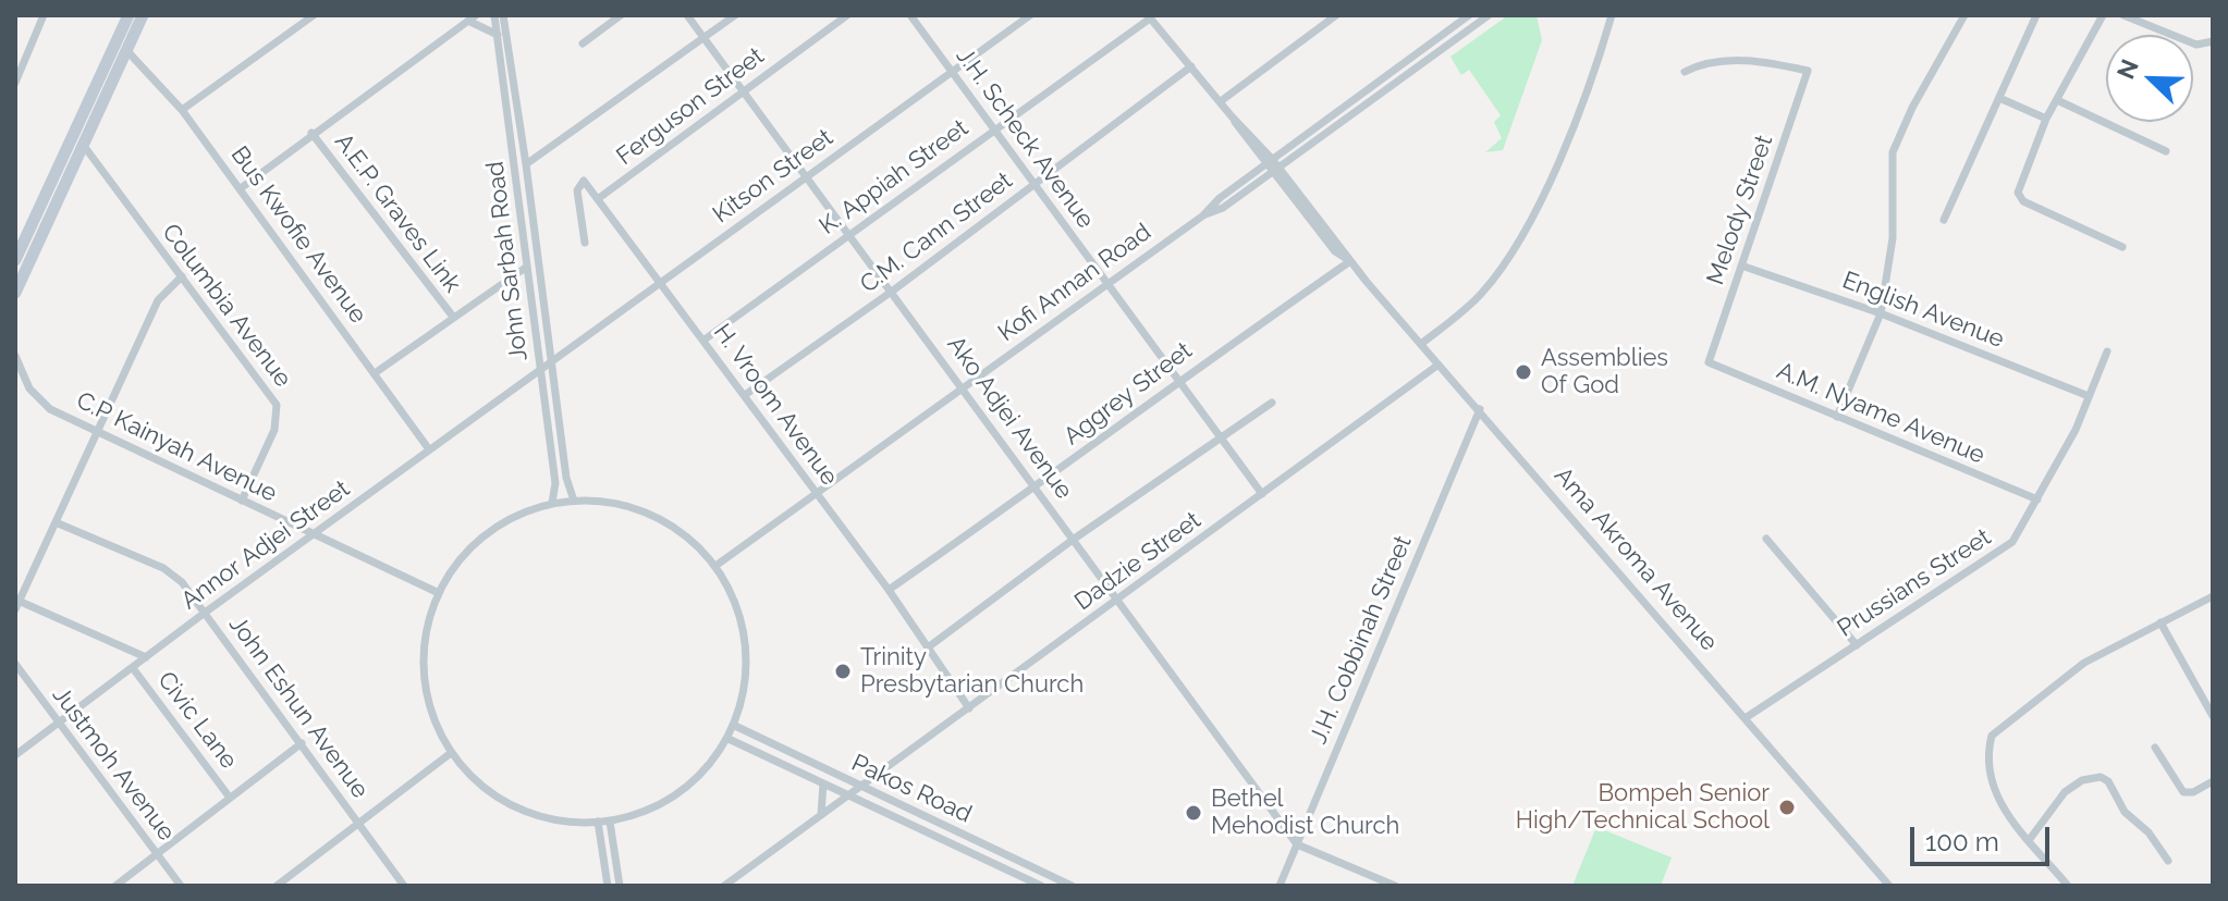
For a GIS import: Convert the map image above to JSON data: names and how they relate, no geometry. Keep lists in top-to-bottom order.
{
  "streets": {
    "street": [
      "Ferguson Street",
      "J.H. Scheck Avenue",
      "Kitson Street",
      "K. Appiah Street",
      "Melody Street",
      "A.E.P. Graves Link",
      "C.M. Cann Street",
      "Bus Kwofie Avenue",
      "John Sarbah Road",
      "Kofi Annan Road",
      "Columbia Avenue",
      "English Avenue",
      "Aggrey Street",
      "H. Vroom Avenue",
      "A.M. Nyame Avenue",
      "Ako Adjei Avenue",
      "C.P Kainyah Avenue",
      "Annor Adjei Street",
      "Ama Akroma Avenue",
      "Dadzie Street",
      "Prussians Street",
      "J.H. Cobbinah Street",
      "John Eshun Avenue",
      "Civic Lane",
      "Justmoh Avenue",
      "Pakos Road"
    ]
  },
  "crossings": [
    ["Ferguson Street", "H. Vroom Avenue"],
    ["Ferguson Street", "Ako Adjei Avenue"],
    ["J.H. Scheck Avenue", "Kitson Street"],
    ["J.H. Scheck Avenue", "K. Appiah Street"],
    ["J.H. Scheck Avenue", "C.M. Cann Street"],
    ["J.H. Scheck Avenue", "Kofi Annan Road"],
    ["J.H. Scheck Avenue", "Aggrey Street"],
    ["J.H. Scheck Avenue", "Dadzie Street"],
    ["Kitson Street", "John Sarbah Road"],
    ["Kitson Street", "H. Vroom Avenue"],
    ["Kitson Street", "Ako Adjei Avenue"],
    ["Kitson Street", "Annor Adjei Street"],
    ["K. Appiah Street", "H. Vroom Avenue"],
    ["K. Appiah Street", "Ako Adjei Avenue"],
    ["K. Appiah Street", "Ama Akroma Avenue"],
    ["Melody Street", "English Avenue"],
    ["Melody Street", "A.M. Nyame Avenue"],
    ["C.M. Cann Street", "H. Vroom Avenue"],
    ["C.M. Cann Street", "Ako Adjei Avenue"],
    ["C.M. Cann Street", "Ama Akroma Avenue"],
    ["Bus Kwofie Avenue", "Annor Adjei Street"],
    ["John Sarbah Road", "Annor Adjei Street"],
    ["Kofi Annan Road", "H. Vroom Avenue"],
    ["Kofi Annan Road", "Ako Adjei Avenue"],
    ["Kofi Annan Road", "Ama Akroma Avenue"],
    ["Columbia Avenue", "C.P Kainyah Avenue"],
    ["English Avenue", "Prussians Street"],
    ["Aggrey Street", "H. Vroom Avenue"],
    ["Aggrey Street", "Ako Adjei Avenue"],
    ["Aggrey Street", "Ama Akroma Avenue"],
    ["H. Vroom Avenue", "Dadzie Street"],
    ["A.M. Nyame Avenue", "Prussians Street"],
    ["Ako Adjei Avenue", "Dadzie Street"],
    ["Ako Adjei Avenue", "J.H. Cobbinah Street"],
    ["C.P Kainyah Avenue", "Annor Adjei Street"],
    ["Annor Adjei Street", "John Eshun Avenue"],
    ["Annor Adjei Street", "Civic Lane"],
    ["Annor Adjei Street", "Justmoh Avenue"],
    ["Ama Akroma Avenue", "Dadzie Street"],
    ["Ama Akroma Avenue", "Prussians Street"],
    ["Ama Akroma Avenue", "J.H. Cobbinah Street"],
    ["Dadzie Street", "Pakos Road"]
  ],
  "places": [
    "Assemblies Of God",
    "Trinity Presbytarian Church",
    "Bompeh Senior High/Technical School",
    "Bethel Mehodist Church"
  ],
  "scale_bar": "100 m",
  "north": "top left"
}
